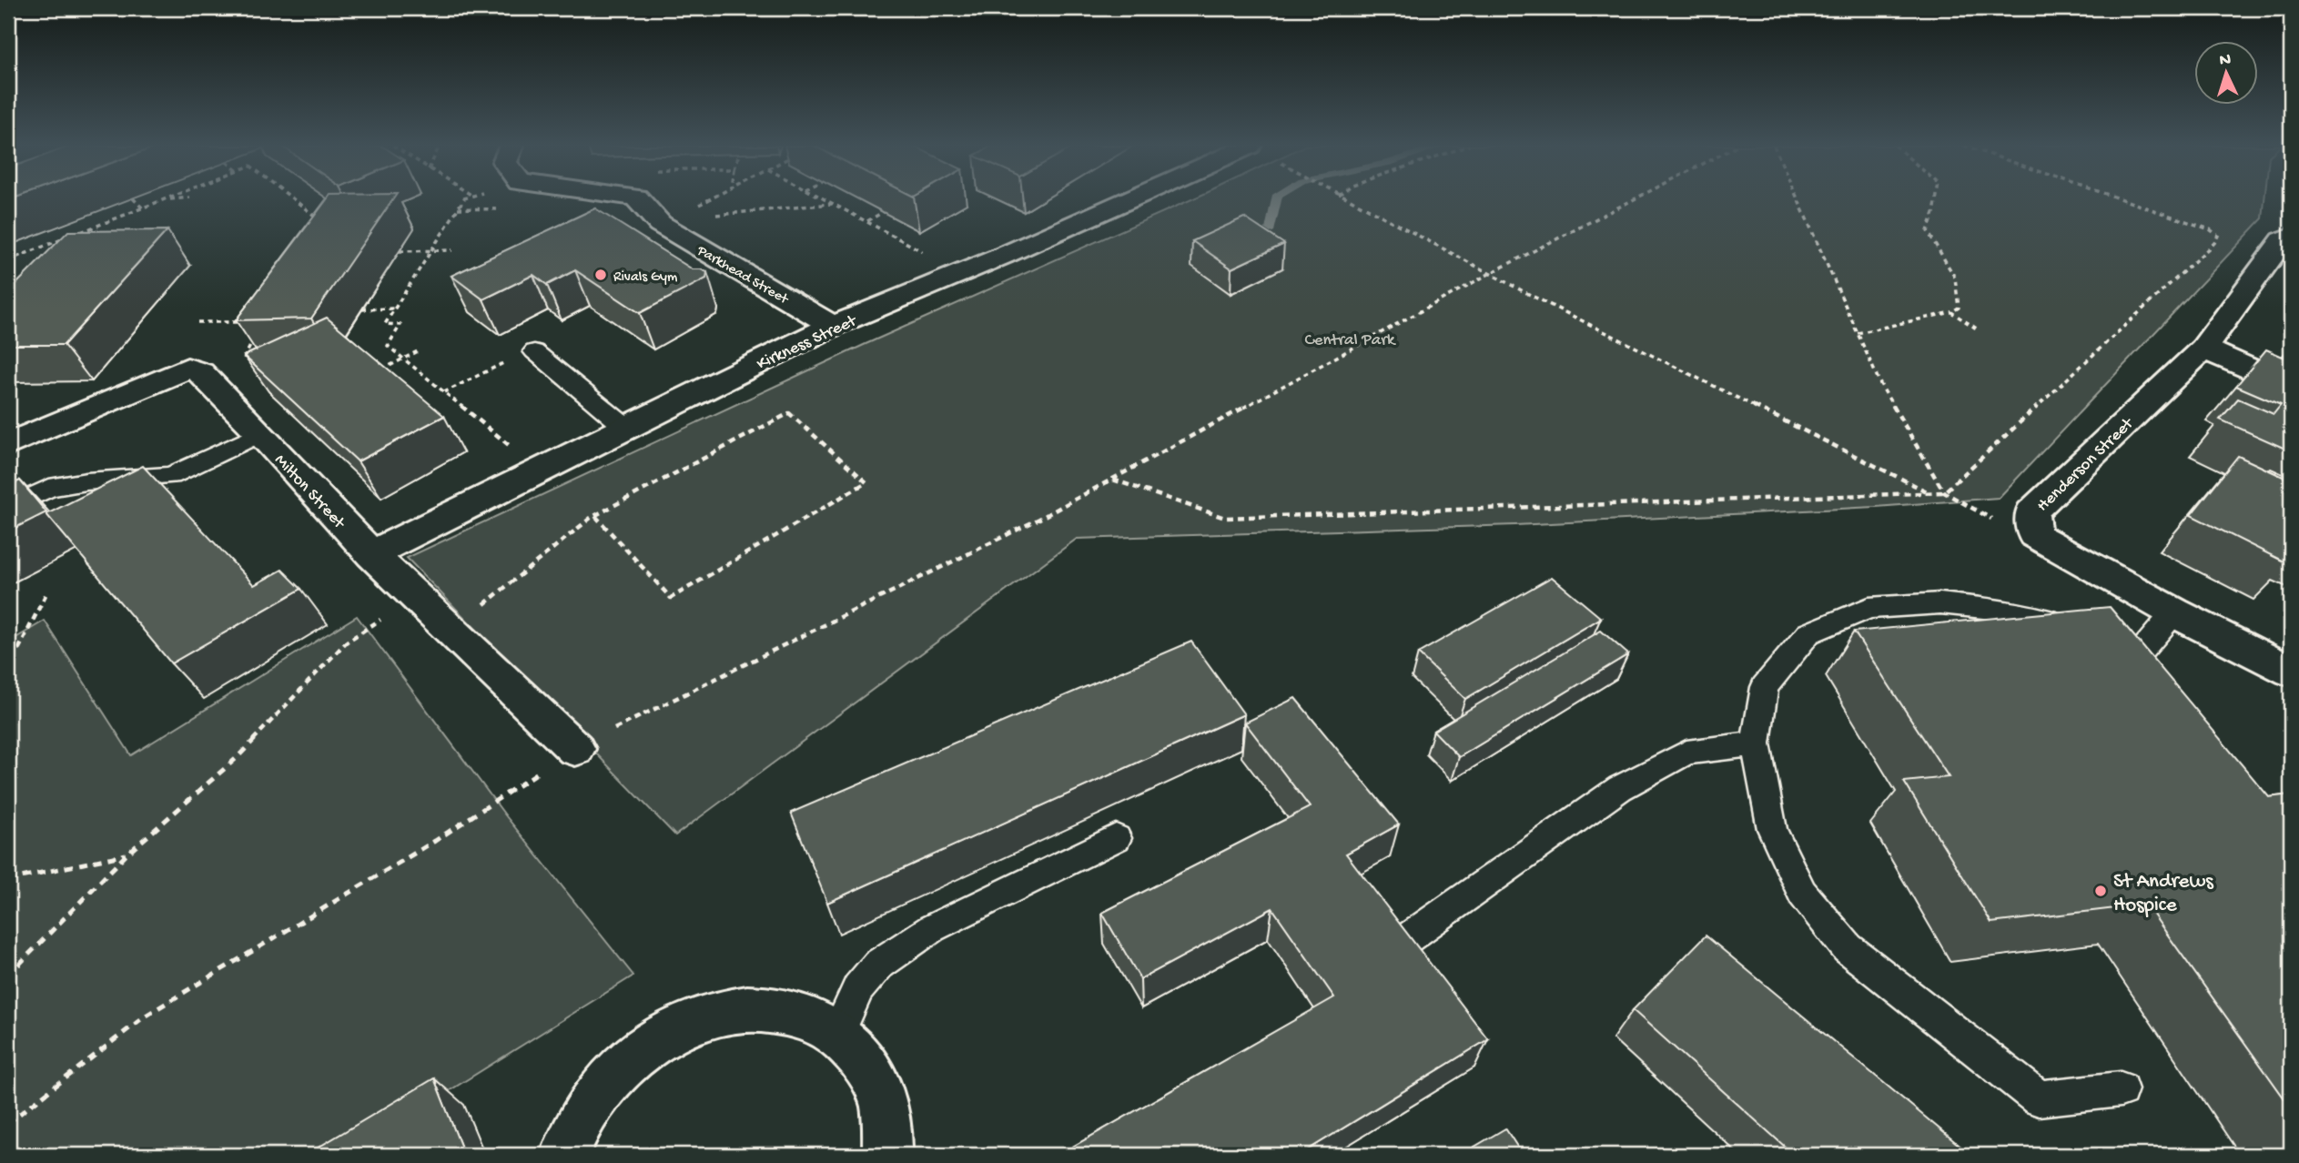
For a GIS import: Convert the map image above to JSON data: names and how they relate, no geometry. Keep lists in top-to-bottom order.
{
  "streets": {
    "street": [
      "Parkhead Street",
      "Kirkness Street",
      "Henderson Street",
      "Milton Street"
    ]
  },
  "crossings": [
    ["Parkhead Street", "Kirkness Street"],
    ["Kirkness Street", "Milton Street"]
  ],
  "parks": ["Central Park"],
  "places": ["Rivals Gym", "St Andrews Hospice"],
  "north": "top"
}
